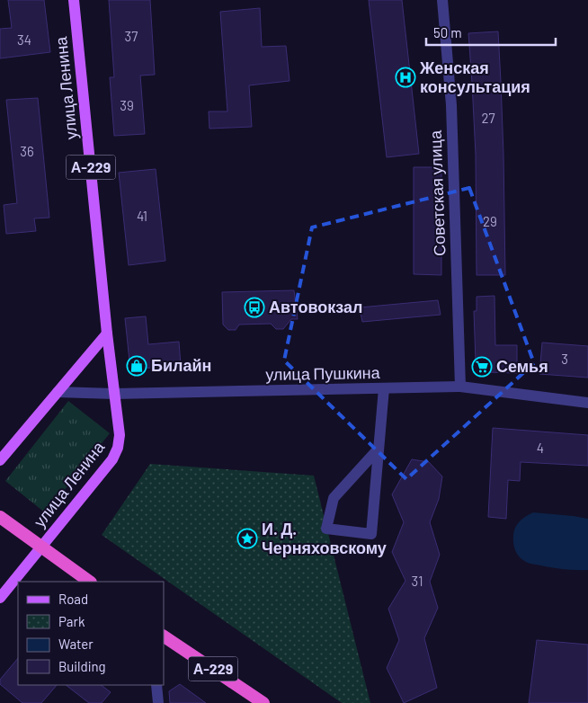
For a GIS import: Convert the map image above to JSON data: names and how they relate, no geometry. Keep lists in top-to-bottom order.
{
  "streets": {
    "highway": ["А-229"],
    "main road": ["улица Ленина"],
    "street": ["Советская улица", "улица Пушкина"]
  },
  "crossings": [
    ["улица Ленина", "улица Пушкина"],
    ["Советская улица", "улица Пушкина"]
  ],
  "places": {
    "hospital": ["Женская консультация"],
    "bus stop": ["Автовокзал"],
    "shop": ["Билайн"],
    "supermarket": ["Семья"],
    "place": ["И. Д. Черняховскому"]
  },
  "house_numbers": [
    "37",
    "34",
    "39",
    "27",
    "36",
    "41",
    "29",
    "3",
    "4",
    "31"
  ],
  "legend": [
    "Road",
    "Park",
    "Water",
    "Building"
  ],
  "scale_bar": "50 m"
}
